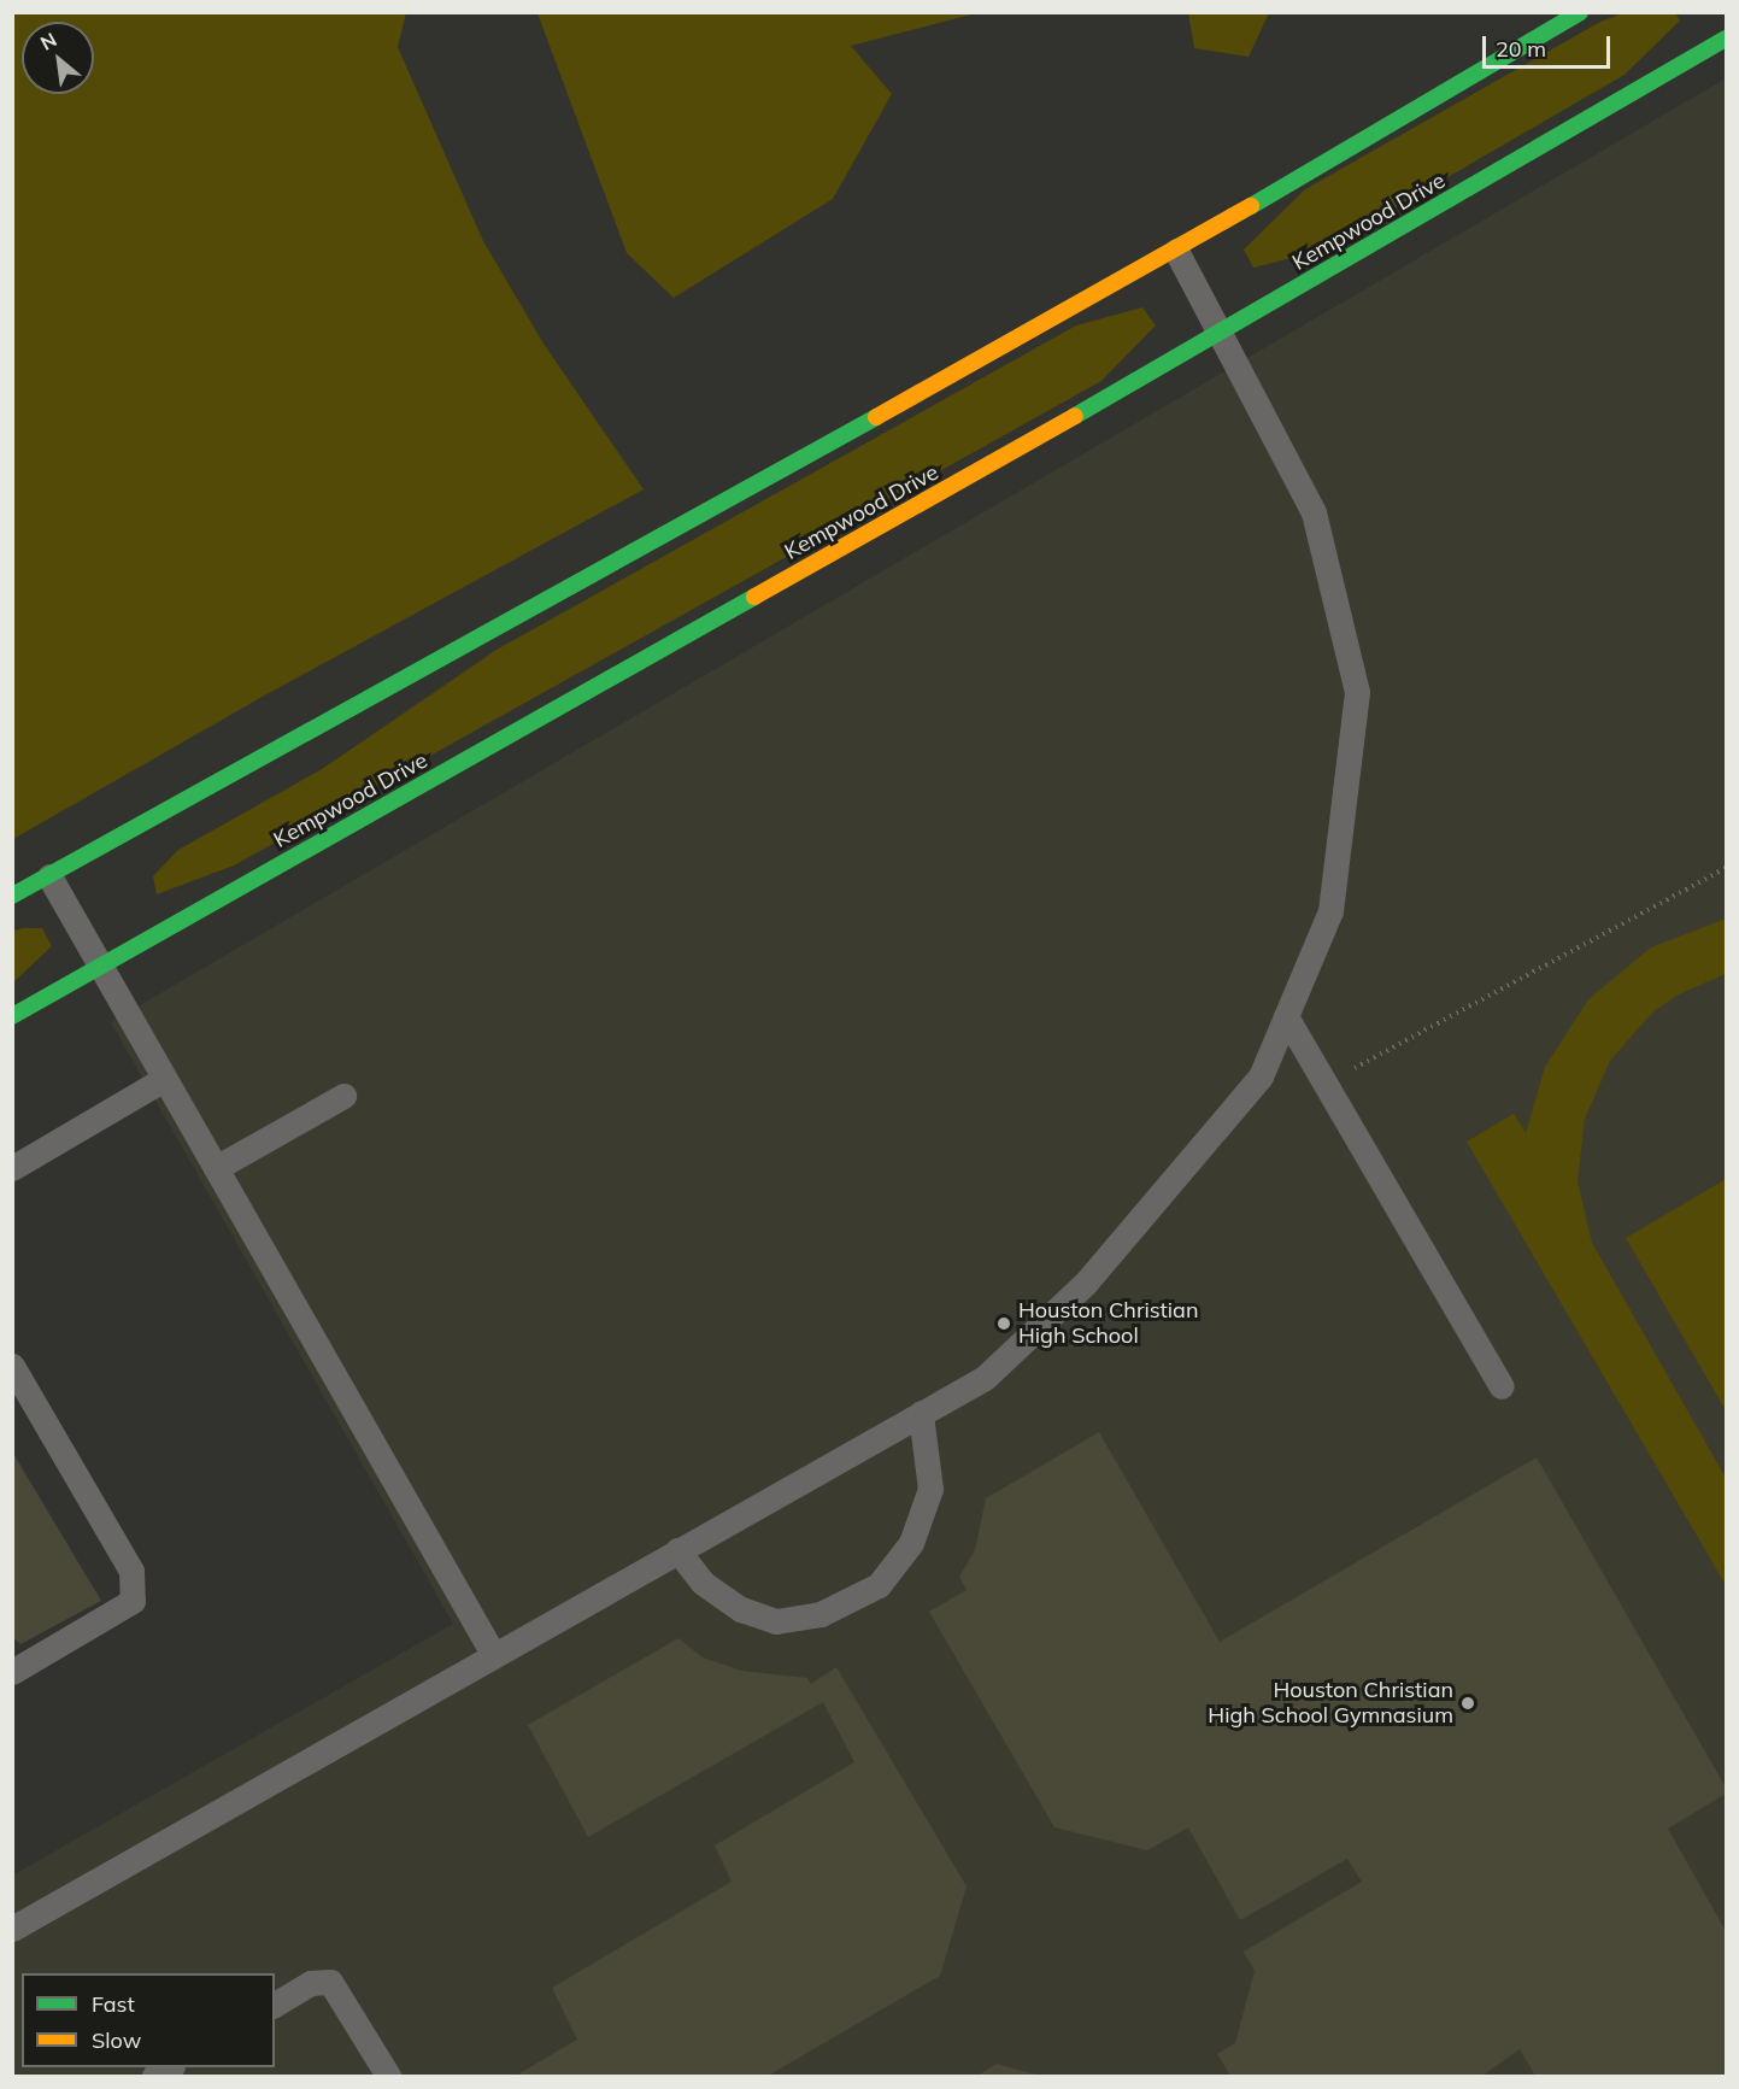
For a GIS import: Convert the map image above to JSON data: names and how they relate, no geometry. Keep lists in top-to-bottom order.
{
  "streets": {
    "main road": ["Kempwood Drive"]
  },
  "places": ["Houston Christian High School", "Houston Christian High School Gymnasium"],
  "legend": ["Fast", "Slow"],
  "scale_bar": "20 m",
  "north": "top left"
}
